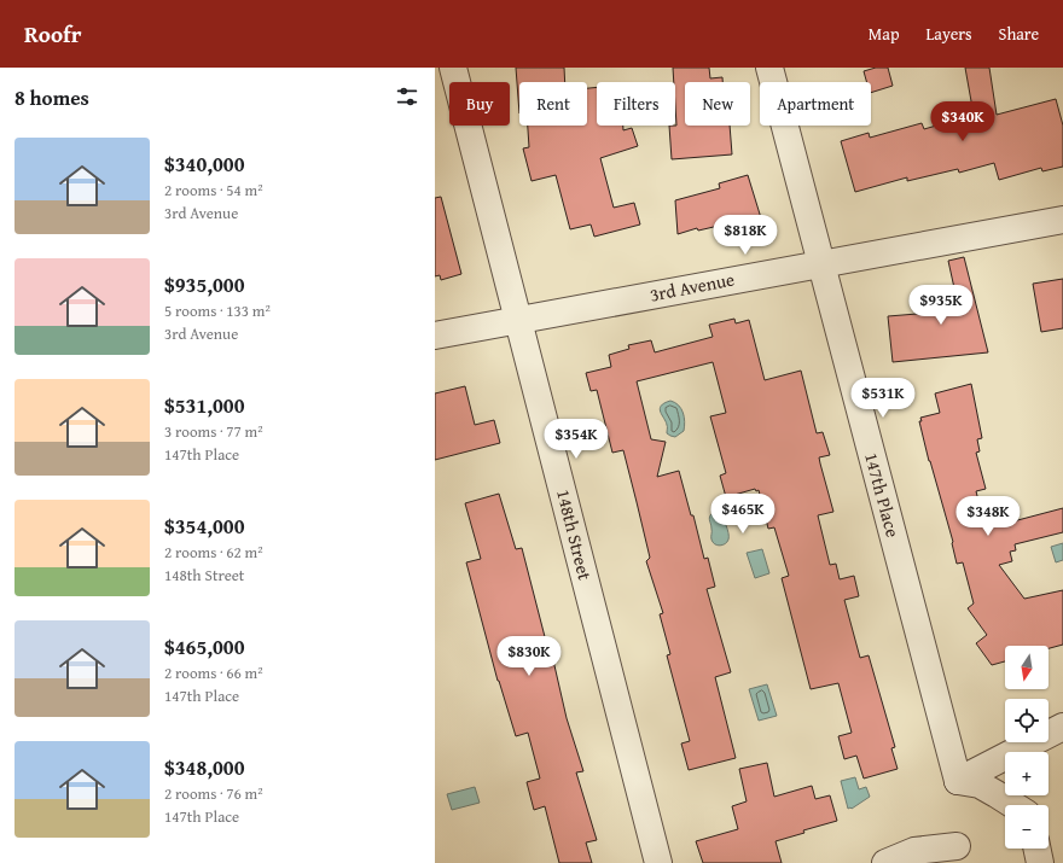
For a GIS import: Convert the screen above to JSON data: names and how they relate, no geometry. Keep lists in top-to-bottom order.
{
  "streets": {
    "street": ["3rd Avenue", "147th Place", "148th Street"]
  },
  "crossings": [
    ["3rd Avenue", "147th Place"],
    ["3rd Avenue", "148th Street"]
  ],
  "north": "bottom",
  "page": {
    "header": "Roofr",
    "nav": ["Map", "Layers", "Share"],
    "heading": "8 homes",
    "chip": [
      "Buy",
      "Rent",
      "Filters",
      "New",
      "Apartment"
    ],
    "price": [
      "$340K",
      "$818K",
      "$935K",
      "$531K",
      "$354K",
      "$465K",
      "$348K",
      "$830K"
    ],
    "list": [
      {
        "name": "$340,000",
        "note": "2 rooms · 54 m² · 3rd Avenue"
      },
      {
        "name": "$935,000",
        "note": "5 rooms · 133 m² · 3rd Avenue"
      },
      {
        "name": "$531,000",
        "note": "3 rooms · 77 m² · 147th Place"
      },
      {
        "name": "$354,000",
        "note": "2 rooms · 62 m² · 148th Street"
      },
      {
        "name": "$465,000",
        "note": "2 rooms · 66 m² · 147th Place"
      },
      {
        "name": "$348,000",
        "note": "2 rooms · 76 m² · 147th Place"
      }
    ],
    "map_buttons": ["+", "−"]
  }
}
